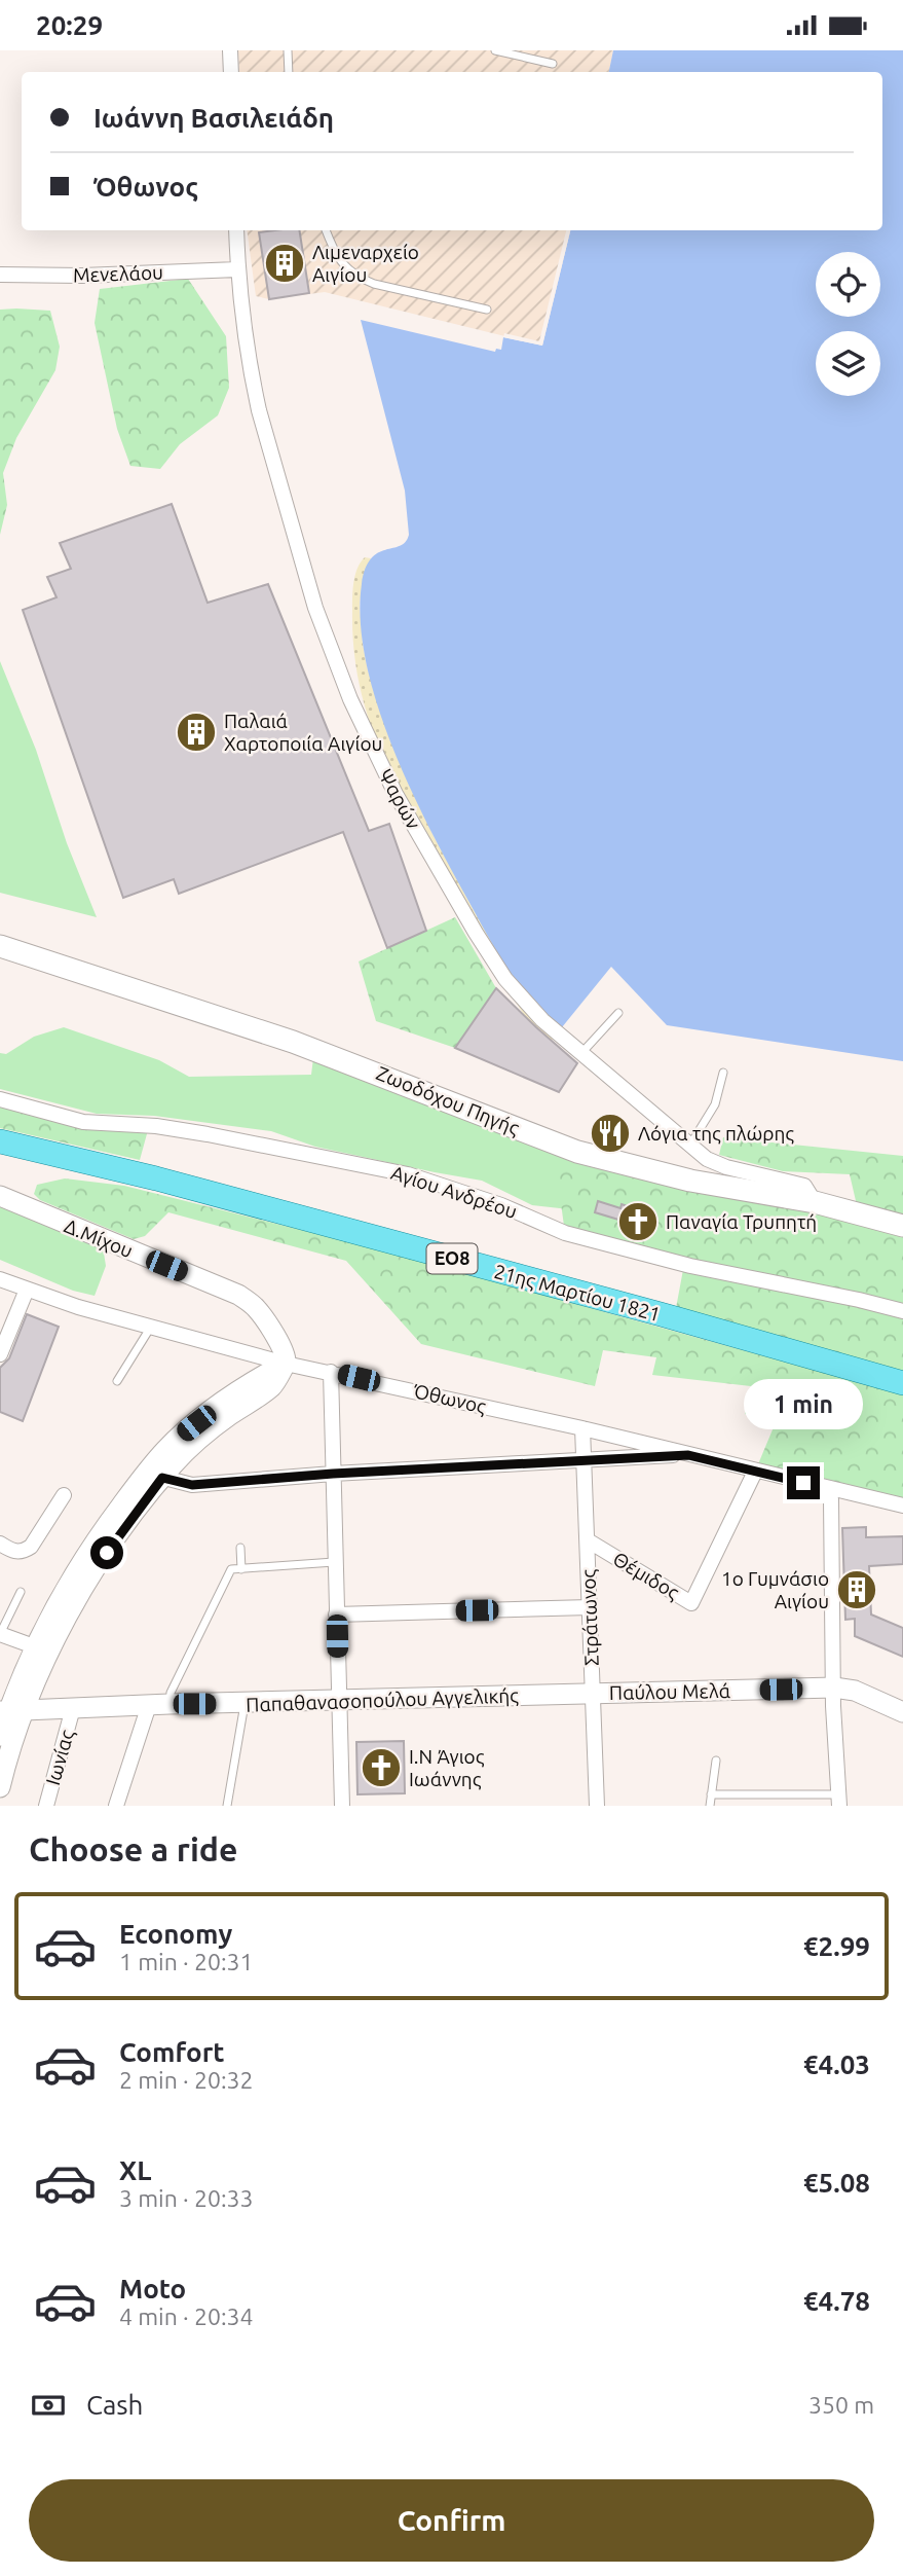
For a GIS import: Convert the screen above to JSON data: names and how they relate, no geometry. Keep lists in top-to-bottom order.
{
  "streets": {
    "main road": ["Ζωοδόχου Πηγής", "ΕΟ8", "21ης Μαρτίου 1821"],
    "street": [
      "Μενελάου",
      "Ψαρών",
      "Αγίου Ανδρέου",
      "Δ.Μίχου",
      "Όθωνος",
      "Θέμιδος",
      "Στράτωνος",
      "Παύλου Μελά",
      "Παπαθανασοπούλου Αγγελικής",
      "Ιωνίας"
    ]
  },
  "crossings": [
    ["Μενελάου", "Ψαρών"],
    ["Ψαρών", "Ζωοδόχου Πηγής"],
    ["Δ.Μίχου", "Όθωνος"],
    ["Όθωνος", "Θέμιδος"],
    ["Όθωνος", "Στράτωνος"],
    ["Θέμιδος", "Στράτωνος"],
    ["Στράτωνος", "Παύλου Μελά"],
    ["Στράτωνος", "Παπαθανασοπούλου Αγγελικής"],
    ["Παύλου Μελά", "Παπαθανασοπούλου Αγγελικής"],
    ["Παπαθανασοπούλου Αγγελικής", "Ιωνίας"]
  ],
  "places": {
    "building": ["Λιμεναρχείο Αιγίου", "Παλαιά Χαρτοποιία Αιγίου", "1ο Γυμνάσιο Αιγίου"],
    "restaurant": ["Λόγια της πλώρης"],
    "church": ["Παναγία Τρυπητή", "Ι.Ν Άγιος Ιωάννης"]
  },
  "page": {
    "status": "20:29",
    "banner": ["Ιωάννη Βασιλειάδη", "Όθωνος"],
    "bubble": "1 min",
    "heading": "Choose a ride",
    "list": [
      {
        "name": "Economy",
        "note": "1 min · 20:31",
        "value": "€2.99"
      },
      {
        "name": "Comfort",
        "note": "2 min · 20:32",
        "value": "€4.03"
      },
      {
        "name": "XL",
        "note": "3 min · 20:33",
        "value": "€5.08"
      },
      {
        "name": "Moto",
        "note": "4 min · 20:34",
        "value": "€4.78"
      }
    ],
    "pay": ["Cash", "350 m"],
    "buttons": "Confirm"
  }
}
